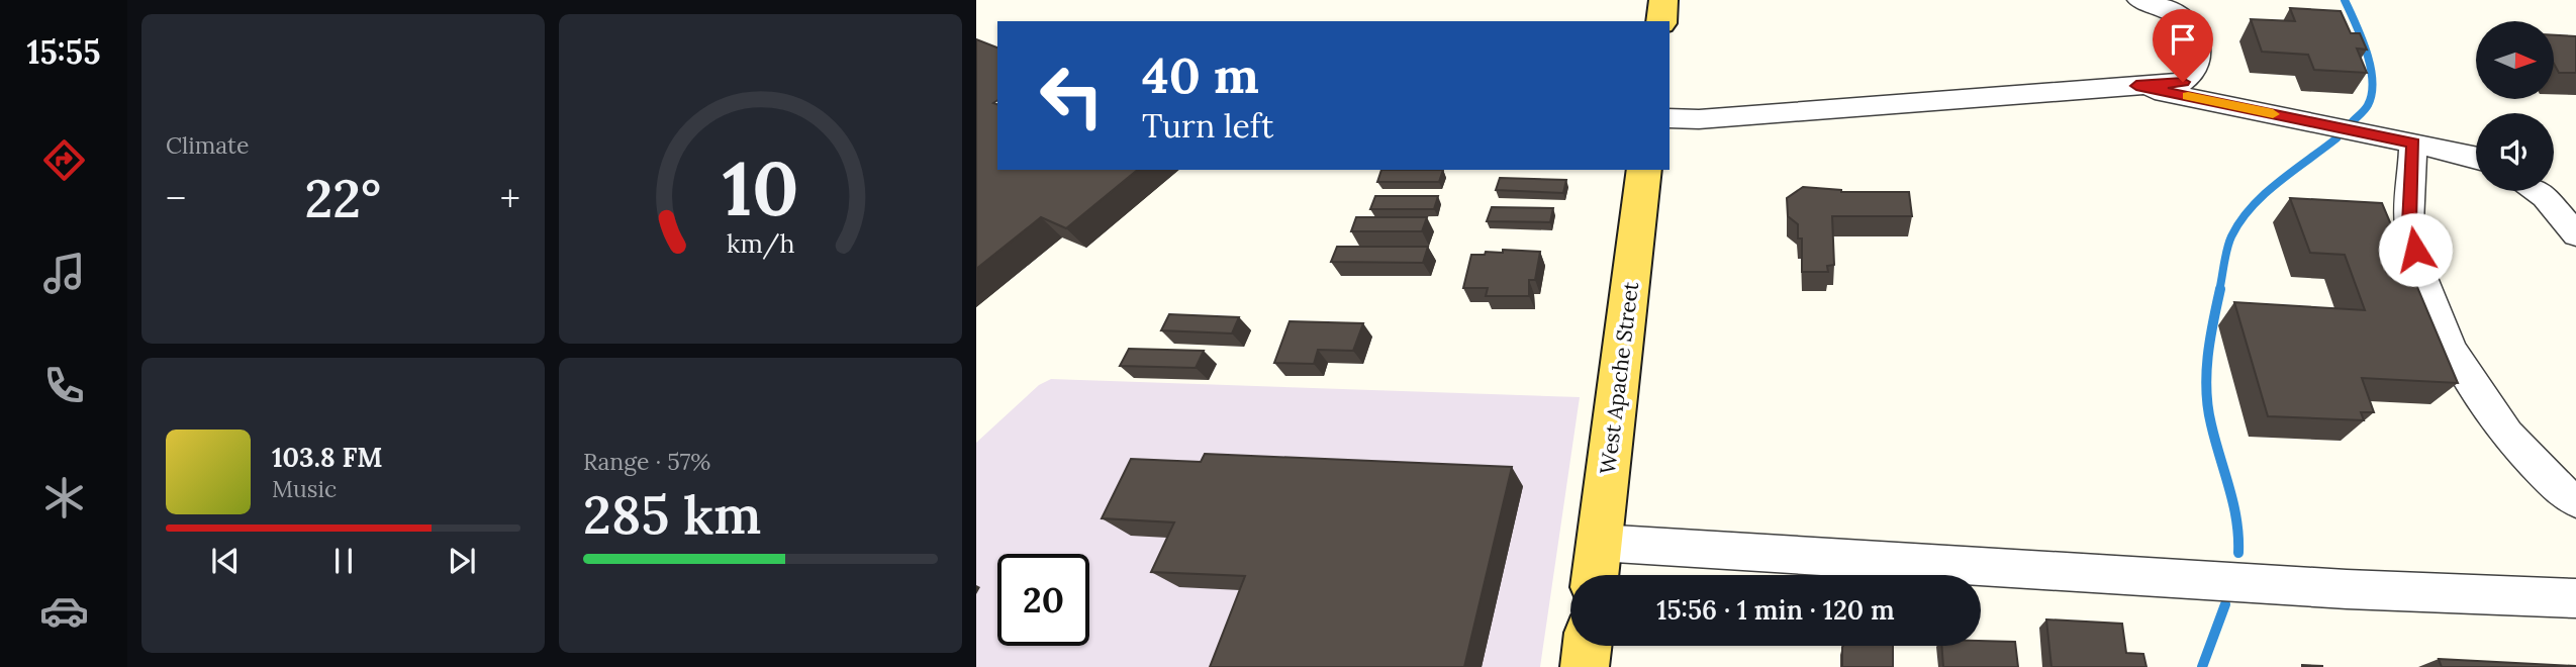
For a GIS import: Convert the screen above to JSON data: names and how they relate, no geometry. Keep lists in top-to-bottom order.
{
  "streets": {
    "main road": ["West Apache Street"]
  },
  "north": "right",
  "page": {
    "tabs": "15:55",
    "tile": [
      "Climate",
      ["Range · 57%", "285 km"]
    ],
    "turn": ["40 m", "Turn left"],
    "heat": ["−", "22°", "+"],
    "song": ["103.8 FM", "Music"],
    "limit": "20",
    "trip": "15:56 · 1 min · 120 m",
    "gauge": ["10", "km/h"]
  }
}
